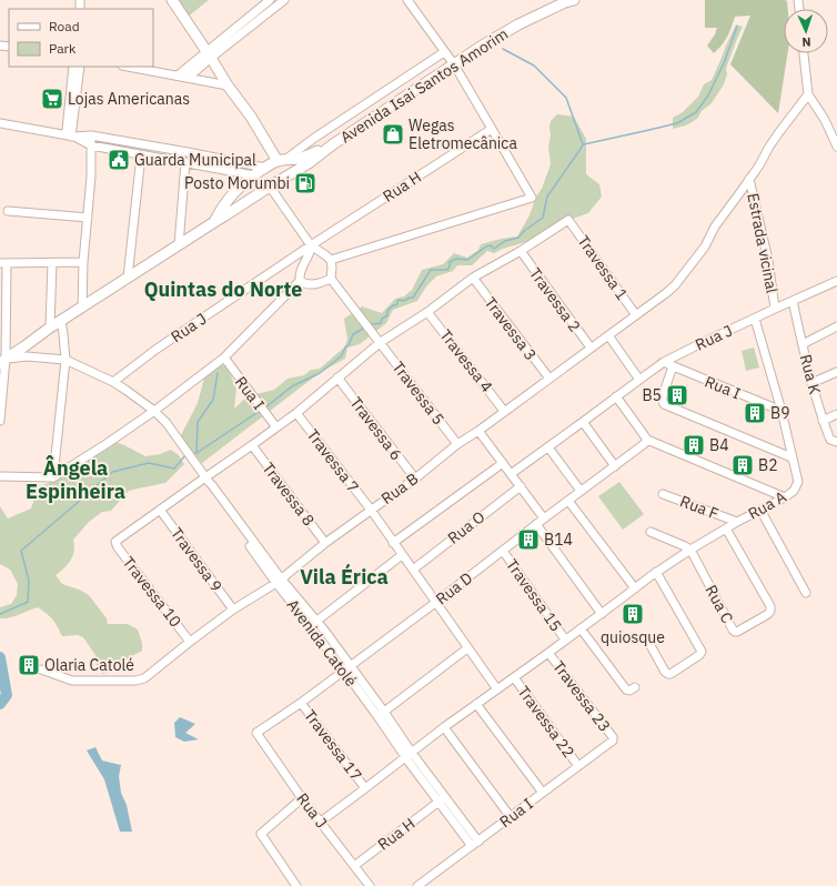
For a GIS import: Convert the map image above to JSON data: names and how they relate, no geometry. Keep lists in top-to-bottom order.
{
  "streets": {
    "main road": ["Avenida Isai Santos Amorim"],
    "street": [
      "Rua H",
      "Estrada vicinal",
      "Travessa 1",
      "Travessa 2",
      "Rua J",
      "Travessa 3",
      "Travessa 4",
      "Rua K",
      "Rua I",
      "Travessa 5",
      "Travessa 6",
      "Travessa 7",
      "Rua B",
      "Travessa 8",
      "Rua A",
      "Rua F",
      "Rua O",
      "Travessa 9",
      "Rua D",
      "Travessa 10",
      "Travessa 15",
      "Rua C",
      "Avenida Catolé",
      "Travessa 23",
      "Travessa 22",
      "Travessa 17"
    ]
  },
  "crossings": [
    ["Rua H", "Rua J"],
    ["Rua H", "Avenida Catolé"],
    ["Estrada vicinal", "Rua J"],
    ["Estrada vicinal", "Rua B"],
    ["Travessa 1", "Travessa 2"],
    ["Travessa 1", "Rua B"],
    ["Travessa 2", "Rua B"],
    ["Rua J", "Rua K"],
    ["Rua J", "Rua I"],
    ["Rua J", "Rua A"],
    ["Rua J", "Rua D"],
    ["Rua J", "Avenida Catolé"],
    ["Travessa 3", "Rua B"],
    ["Travessa 4", "Rua B"],
    ["Rua I", "Rua A"],
    ["Rua I", "Avenida Catolé"],
    ["Rua I", "Travessa 23"],
    ["Rua I", "Travessa 22"],
    ["Travessa 5", "Rua B"],
    ["Travessa 6", "Rua B"],
    ["Travessa 7", "Rua B"],
    ["Travessa 7", "Rua A"],
    ["Travessa 7", "Rua O"],
    ["Travessa 7", "Rua D"],
    ["Rua B", "Travessa 8"],
    ["Rua B", "Travessa 9"],
    ["Rua B", "Travessa 10"],
    ["Rua B", "Avenida Catolé"],
    ["Rua A", "Rua F"],
    ["Rua A", "Travessa 15"],
    ["Rua A", "Rua C"],
    ["Rua A", "Avenida Catolé"],
    ["Rua A", "Travessa 23"],
    ["Rua A", "Travessa 22"],
    ["Rua A", "Travessa 17"],
    ["Travessa 9", "Travessa 10"],
    ["Rua D", "Travessa 15"],
    ["Rua D", "Avenida Catolé"],
    ["Rua D", "Travessa 17"]
  ],
  "districts": ["Quintas do Norte", "Ângela Espinheira", "Vila Érica"],
  "places": {
    "supermarket": ["Lojas Americanas"],
    "shop": ["Wegas Eletromecânica"],
    "public building": ["Guarda Municipal"],
    "fuel station": ["Posto Morumbi"],
    "building": [
      "B5",
      "B9",
      "B4",
      "B2",
      "B14",
      "quiosque",
      "Olaria Catolé"
    ]
  },
  "legend": ["Road", "Park"],
  "north": "bottom"
}
